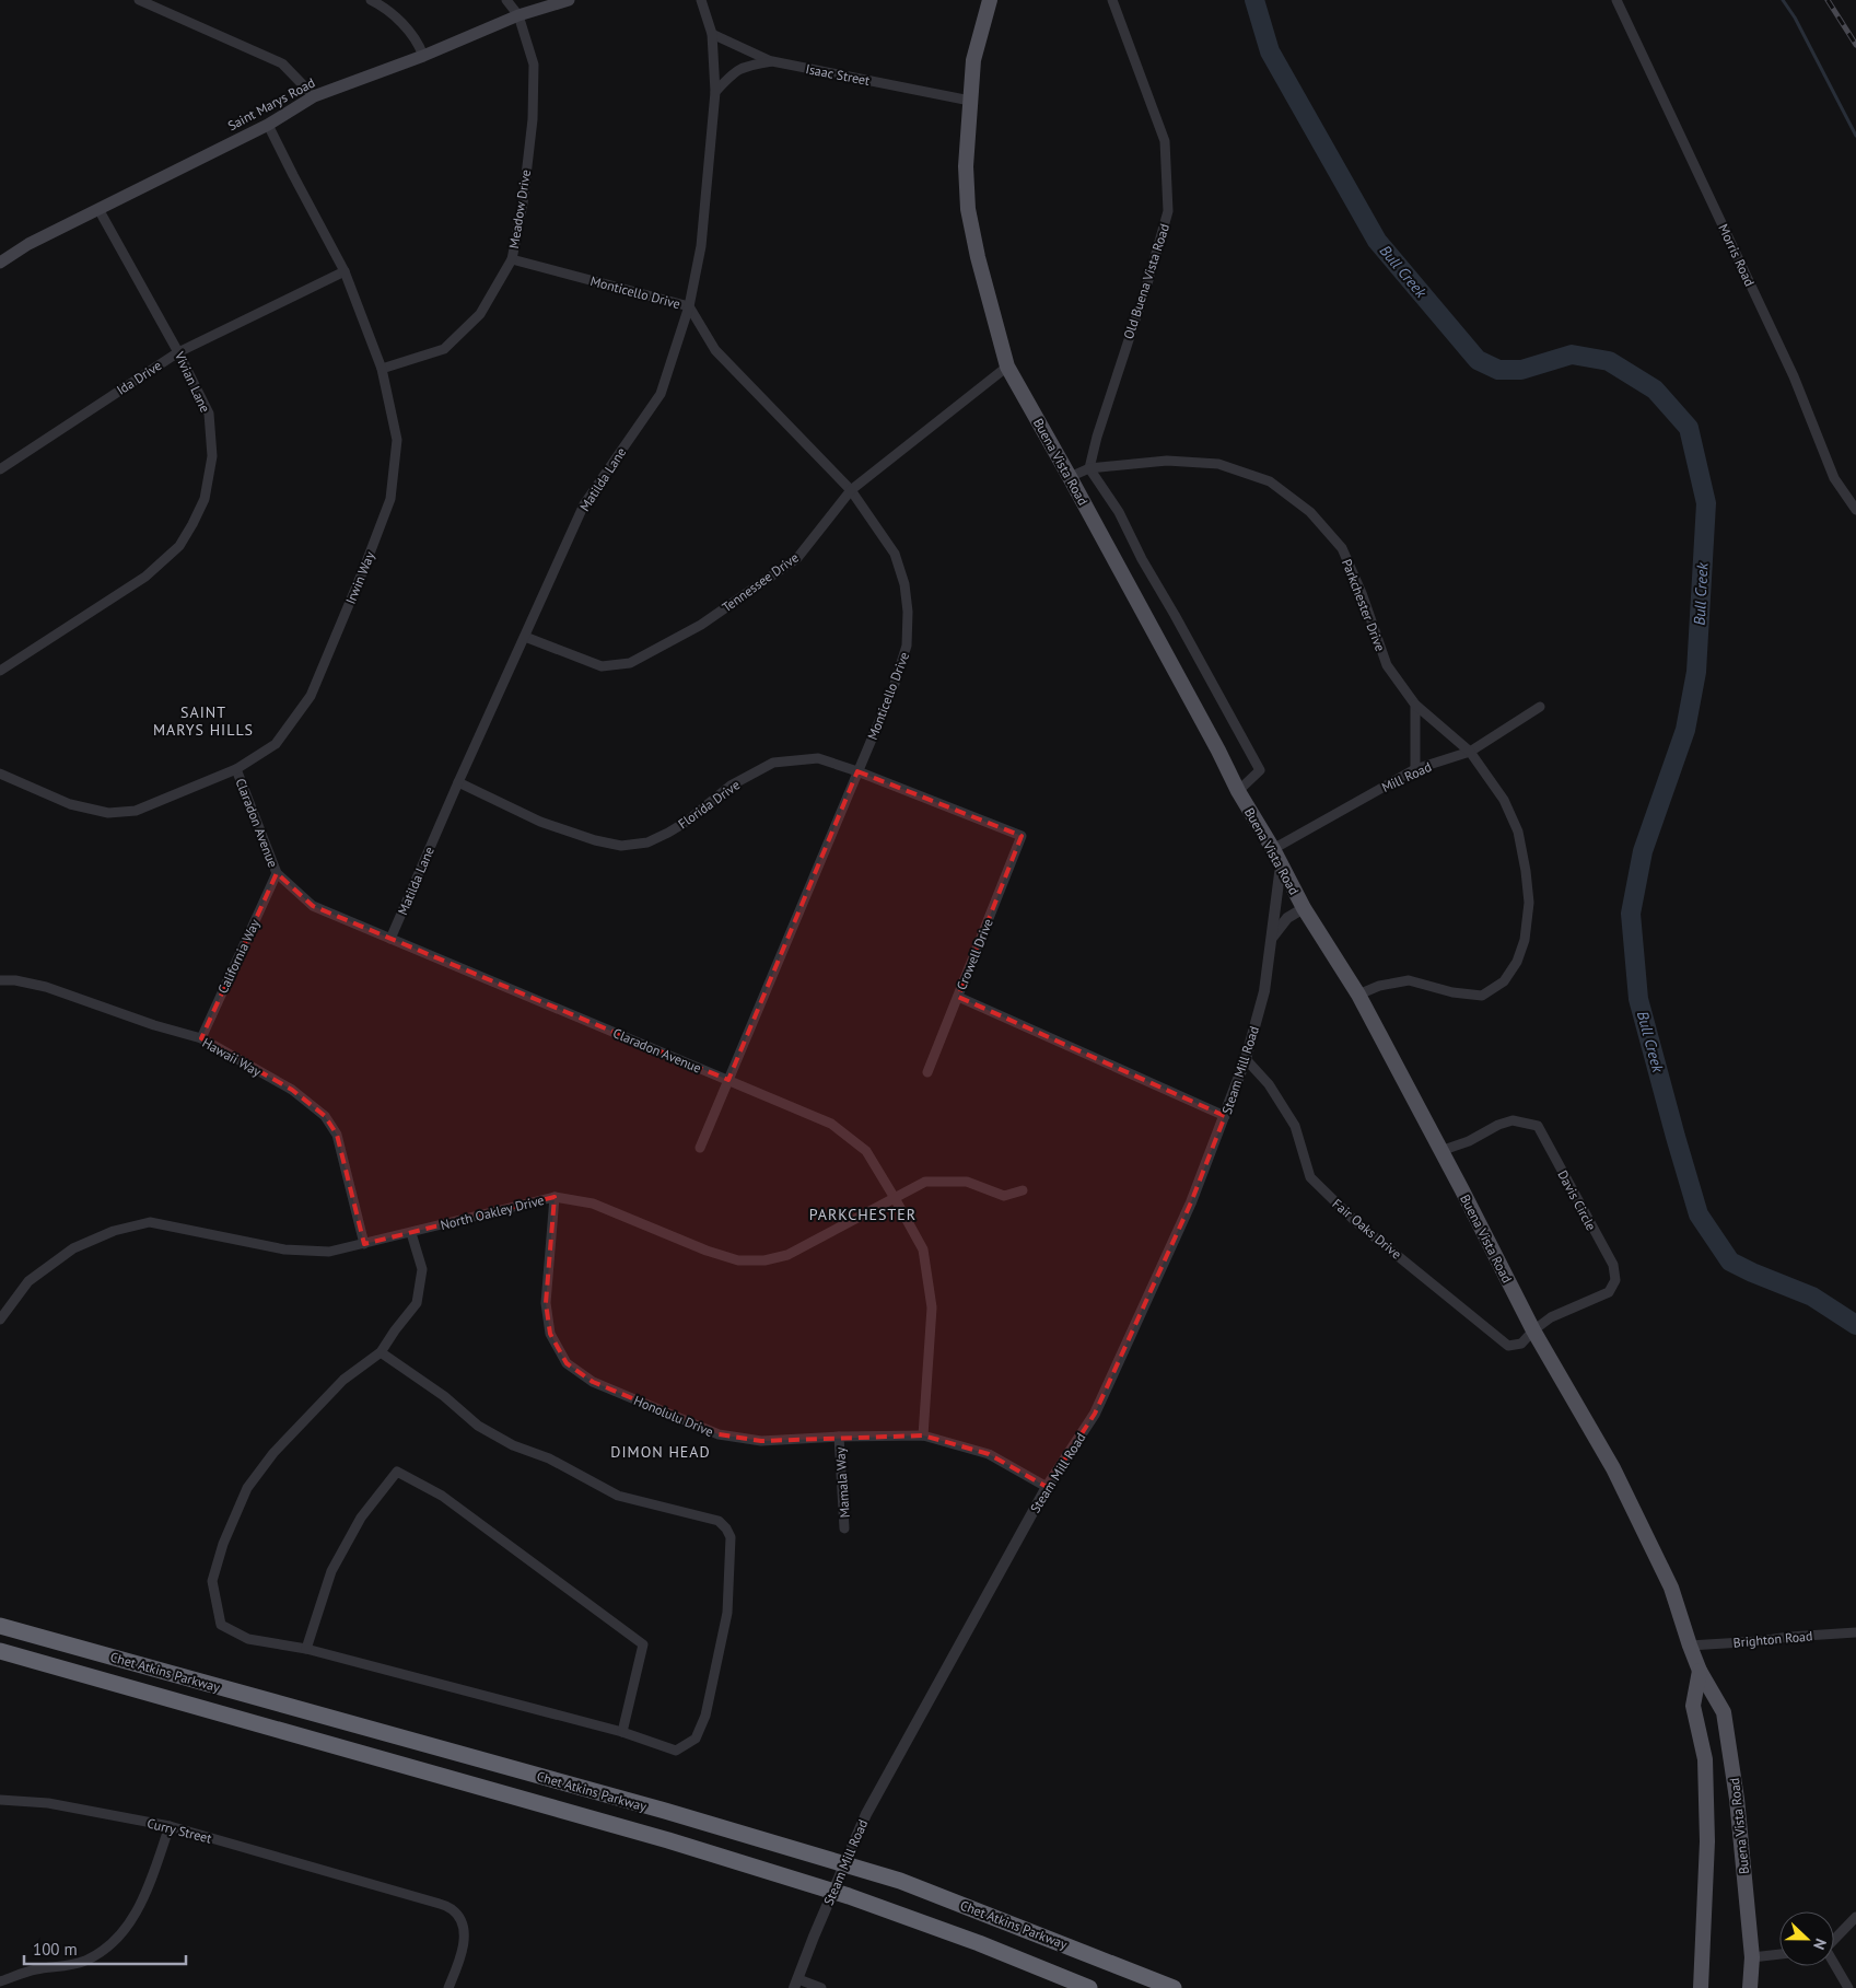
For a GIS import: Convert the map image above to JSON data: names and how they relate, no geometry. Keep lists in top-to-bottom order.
{
  "streets": {
    "highway": ["Chet Atkins Parkway"],
    "main road": ["Saint Marys Road", "Buena Vista Road"],
    "street": [
      "Isaac Street",
      "Meadow Drive",
      "Morris Road",
      "Old Buena Vista Road",
      "Monticello Drive",
      "Ida Drive",
      "Vivian Lane",
      "Matilda Lane",
      "Irwin Way",
      "Tennessee Drive",
      "Parkchester Drive",
      "Mill Road",
      "Florida Drive",
      "Claradon Avenue",
      "Crowell Drive",
      "California Way",
      "Hawaii Way",
      "Steam Mill Road",
      "Davis Circle",
      "North Oakley Drive",
      "Fair Oaks Drive",
      "Honolulu Drive",
      "Mamala Way",
      "Brighton Road",
      "Curry Street"
    ]
  },
  "crossings": [
    ["Isaac Street", "Buena Vista Road"],
    ["Isaac Street", "Matilda Lane"],
    ["Saint Marys Road", "Meadow Drive"],
    ["Saint Marys Road", "Vivian Lane"],
    ["Saint Marys Road", "Irwin Way"],
    ["Meadow Drive", "Monticello Drive"],
    ["Meadow Drive", "Irwin Way"],
    ["Old Buena Vista Road", "Parkchester Drive"],
    ["Monticello Drive", "Matilda Lane"],
    ["Monticello Drive", "Tennessee Drive"],
    ["Monticello Drive", "Florida Drive"],
    ["Monticello Drive", "Claradon Avenue"],
    ["Ida Drive", "Vivian Lane"],
    ["Ida Drive", "Irwin Way"],
    ["Buena Vista Road", "Tennessee Drive"],
    ["Buena Vista Road", "Parkchester Drive"],
    ["Buena Vista Road", "Mill Road"],
    ["Buena Vista Road", "Steam Mill Road"],
    ["Buena Vista Road", "Davis Circle"],
    ["Buena Vista Road", "Fair Oaks Drive"],
    ["Buena Vista Road", "Brighton Road"],
    ["Matilda Lane", "Tennessee Drive"],
    ["Matilda Lane", "Florida Drive"],
    ["Matilda Lane", "Claradon Avenue"],
    ["Irwin Way", "Claradon Avenue"],
    ["Parkchester Drive", "Mill Road"],
    ["Florida Drive", "Crowell Drive"],
    ["Claradon Avenue", "California Way"],
    ["Claradon Avenue", "North Oakley Drive"],
    ["Claradon Avenue", "Honolulu Drive"],
    ["California Way", "Hawaii Way"],
    ["Hawaii Way", "North Oakley Drive"],
    ["Steam Mill Road", "Fair Oaks Drive"],
    ["Steam Mill Road", "Honolulu Drive"],
    ["Davis Circle", "Fair Oaks Drive"],
    ["North Oakley Drive", "Honolulu Drive"],
    ["Honolulu Drive", "Mamala Way"]
  ],
  "districts": ["SAINT MARYS HILLS", "PARKCHESTER", "DIMON HEAD"],
  "water": ["Bull Creek"],
  "scale_bar": "100 m",
  "north": "right"
}
